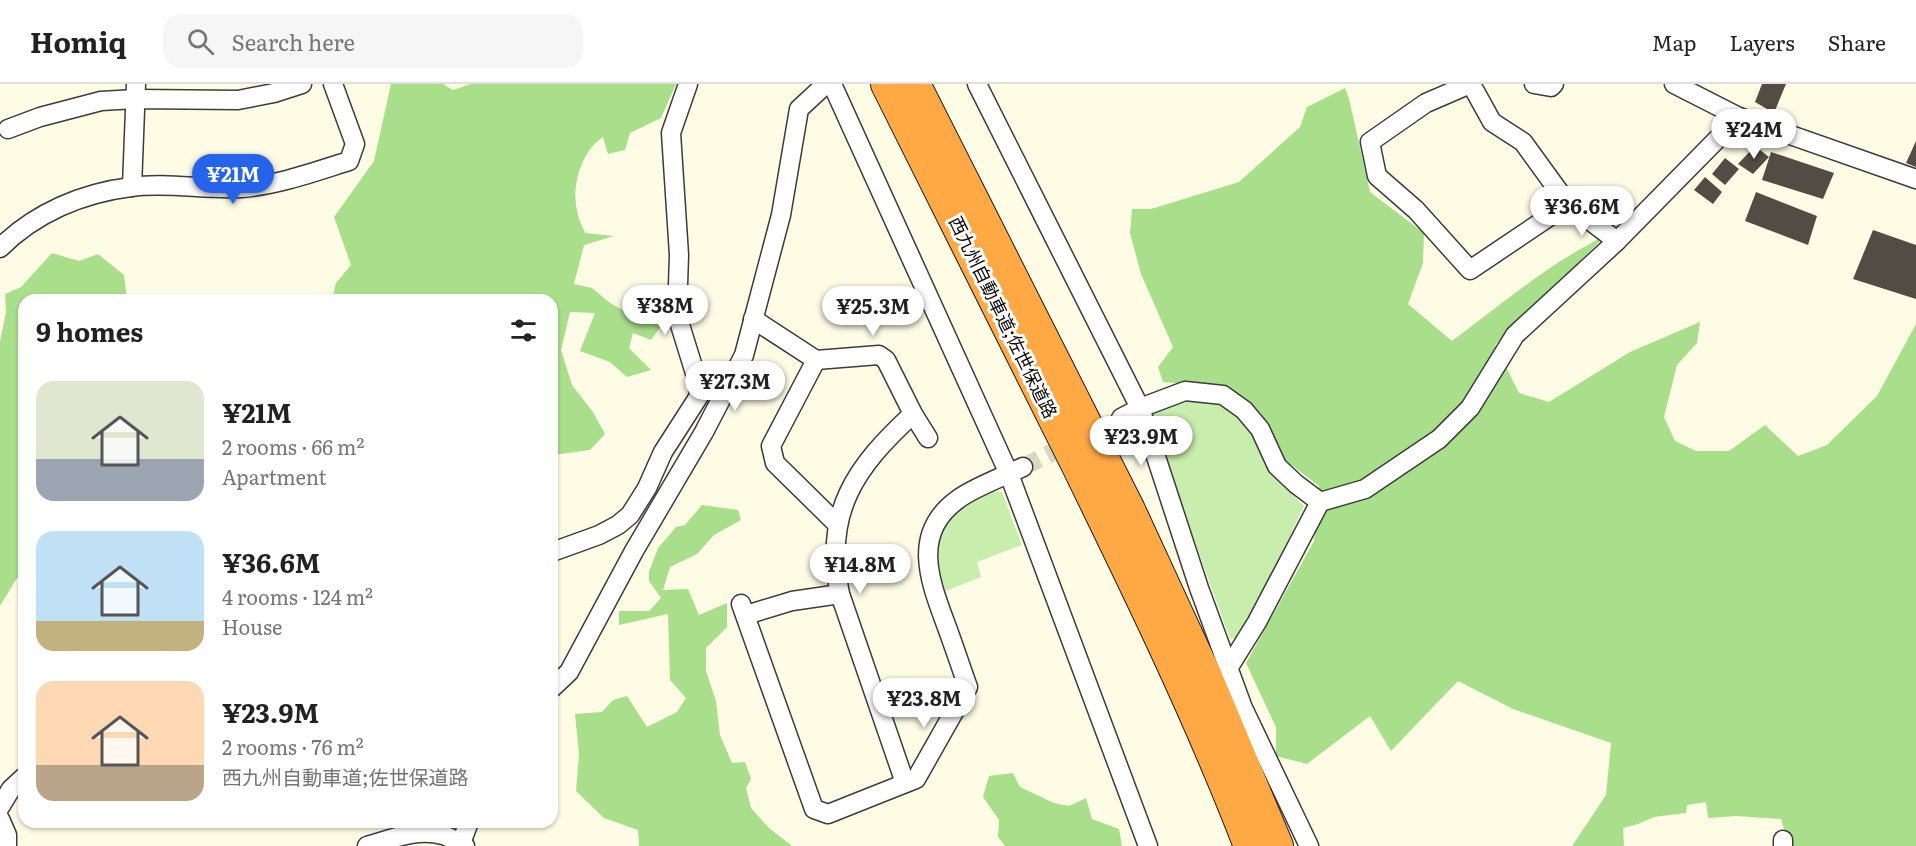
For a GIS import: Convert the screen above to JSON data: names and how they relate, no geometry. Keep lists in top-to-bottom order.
{
  "streets": {
    "highway": ["西九州自動車道;佐世保道路"]
  },
  "page": {
    "header": "Homiq",
    "search": "Search here",
    "nav": ["Map", "Layers", "Share"],
    "price": [
      "¥24M",
      "¥21M",
      "¥36.6M",
      "¥38M",
      "¥25.3M",
      "¥27.3M",
      "¥23.9M",
      "¥14.8M",
      "¥23.8M"
    ],
    "heading": "9 homes",
    "list": [
      {
        "name": "¥21M",
        "note": "2 rooms · 66 m² · Apartment"
      },
      {
        "name": "¥36.6M",
        "note": "4 rooms · 124 m² · House"
      },
      {
        "name": "¥23.9M",
        "note": "2 rooms · 76 m² · 西九州自動車道;佐世保道路"
      }
    ]
  }
}
